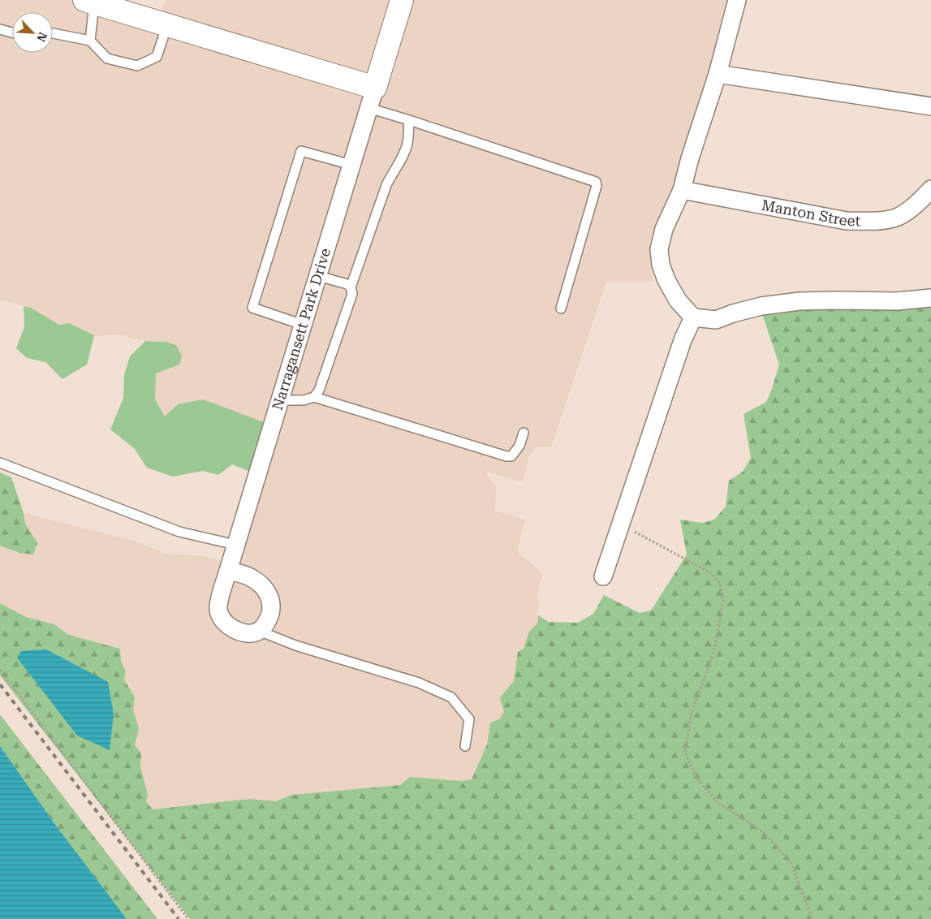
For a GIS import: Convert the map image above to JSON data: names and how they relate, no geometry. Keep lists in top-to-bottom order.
{
  "streets": {
    "street": ["Manton Street", "Narragansett Park Drive"]
  },
  "north": "bottom right"
}
